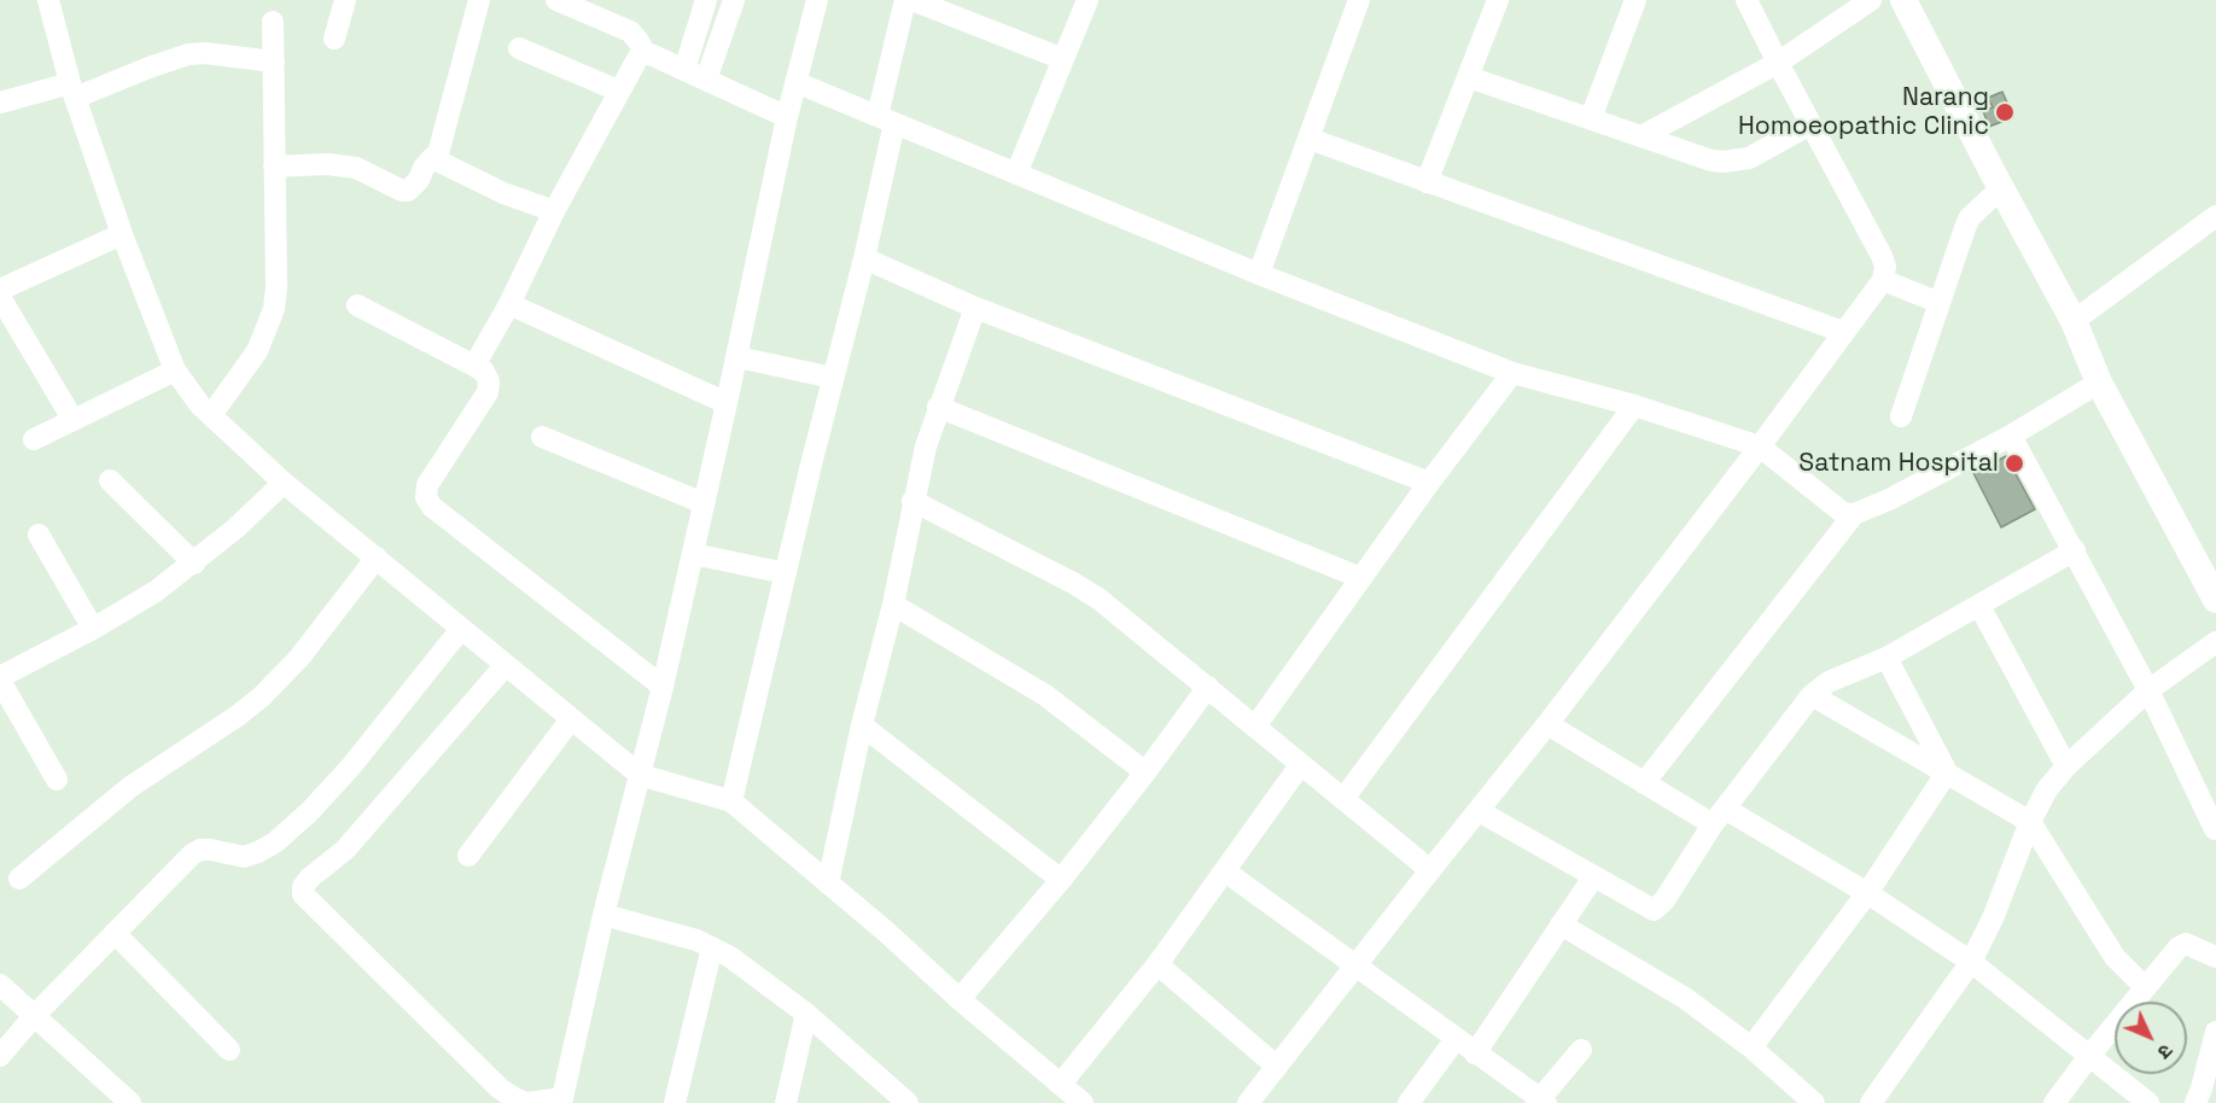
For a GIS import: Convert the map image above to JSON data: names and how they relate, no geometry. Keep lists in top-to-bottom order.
{
  "places": ["Narang Homoeopathic Clinic", "Satnam Hospital"],
  "north": "bottom right"
}
